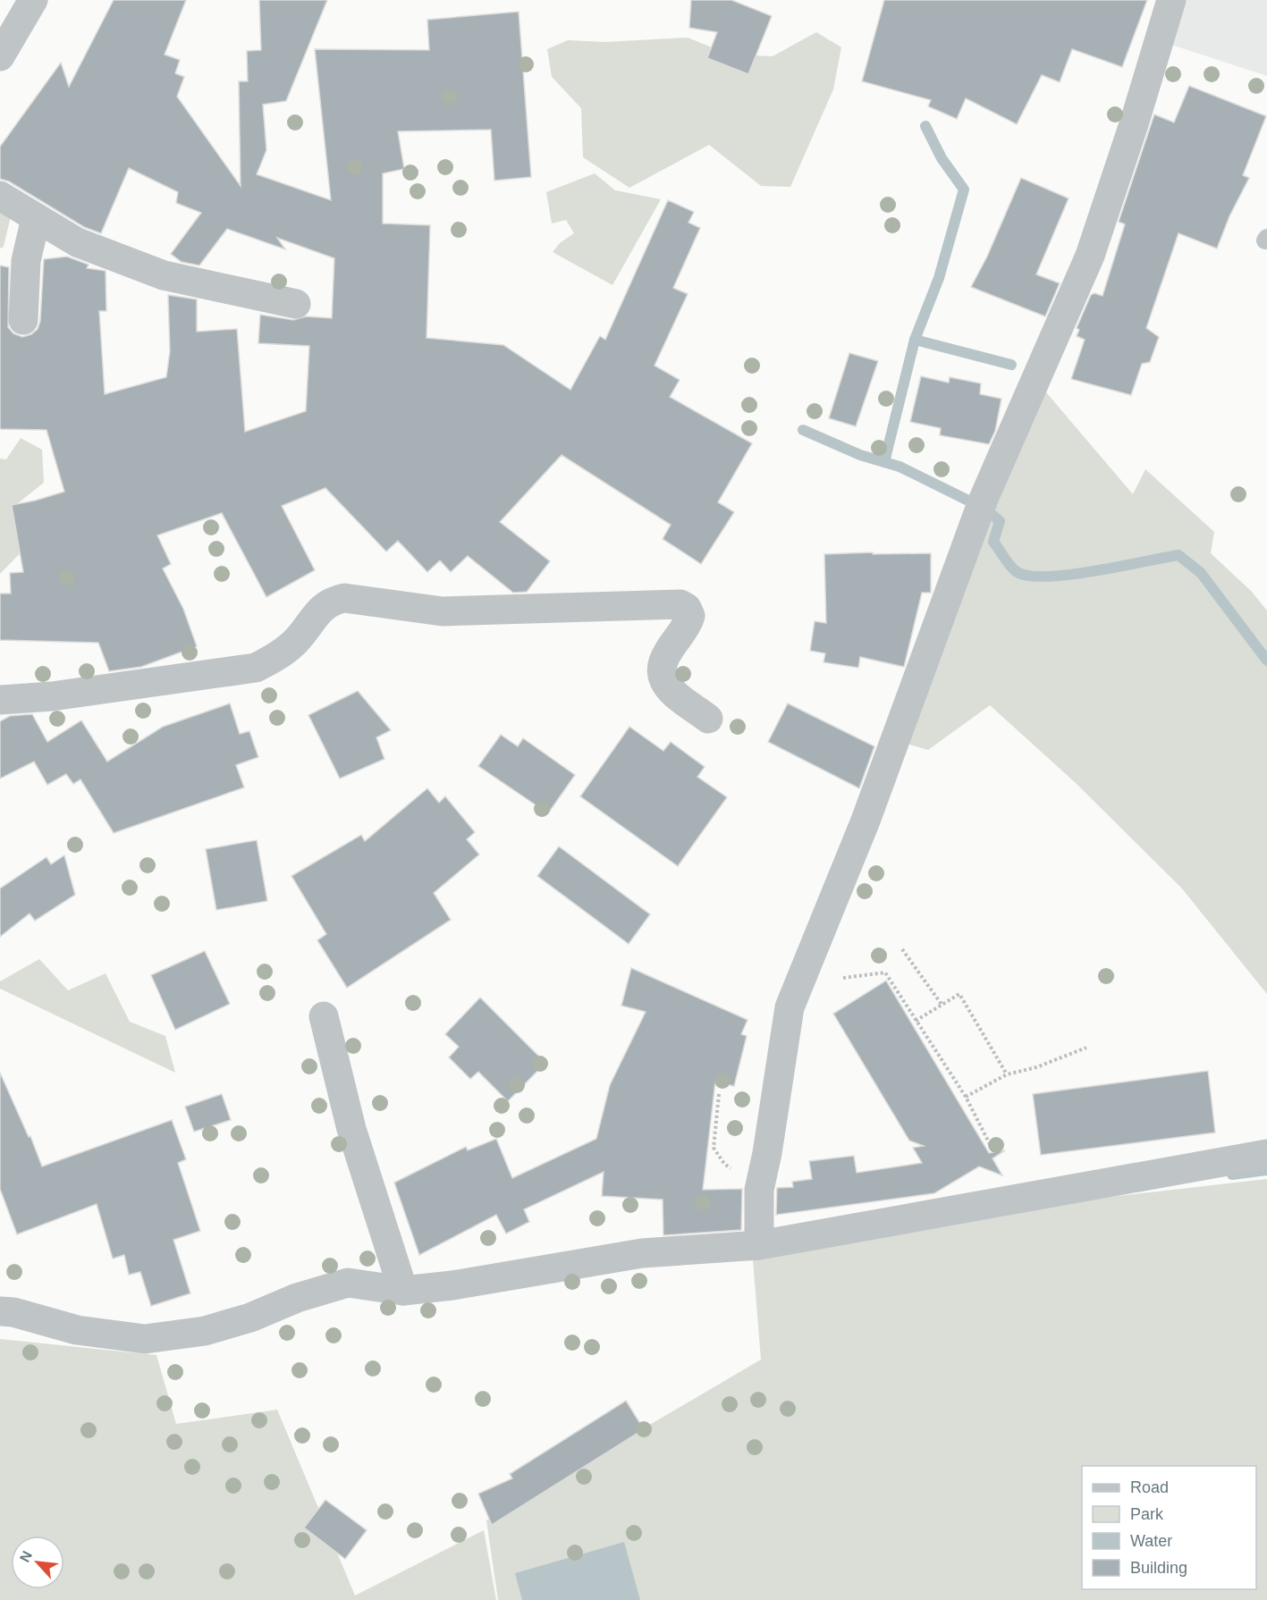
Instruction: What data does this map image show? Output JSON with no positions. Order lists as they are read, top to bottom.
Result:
{
  "legend": [
    "Road",
    "Park",
    "Water",
    "Building"
  ],
  "north": "top left"
}
